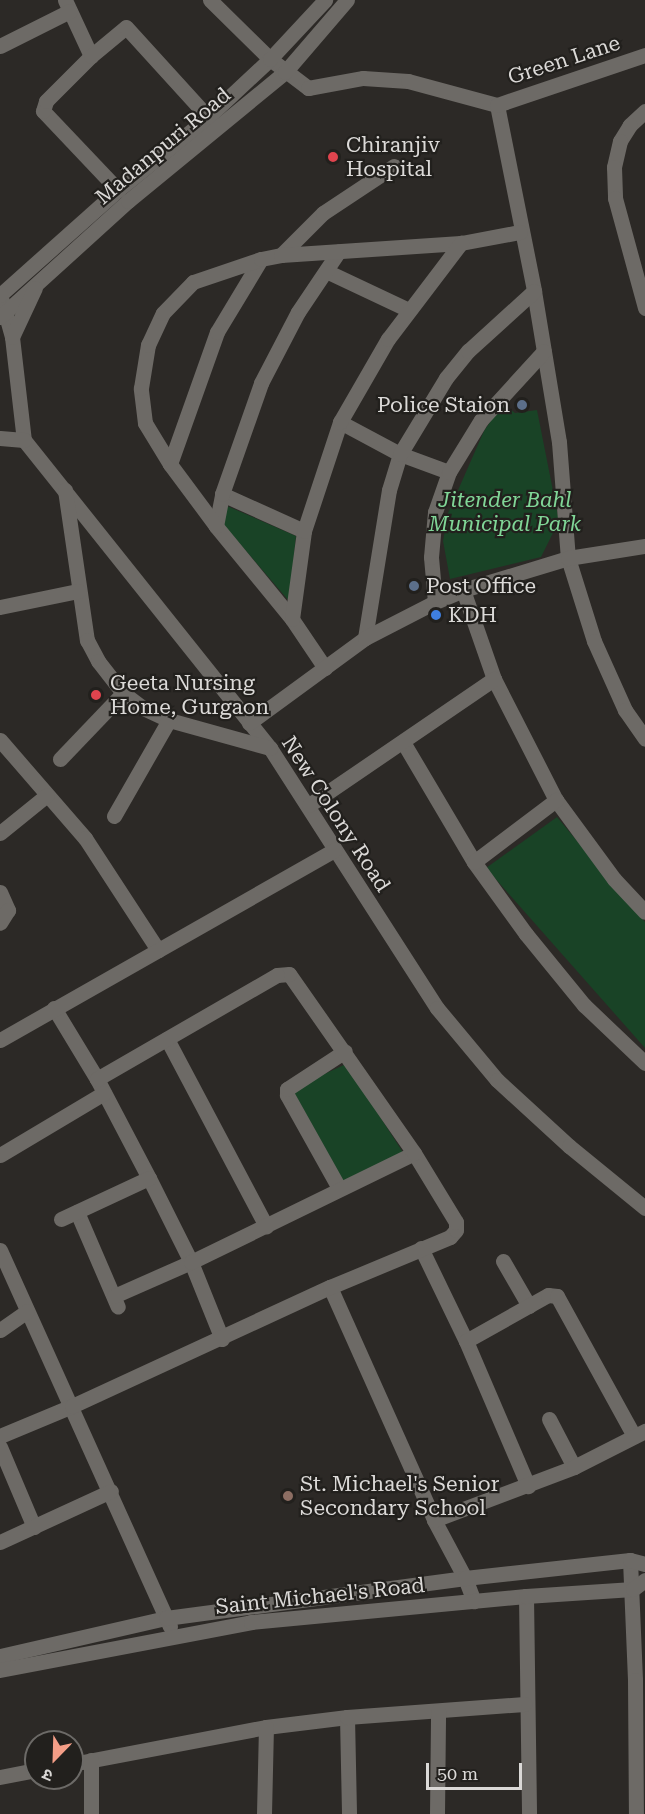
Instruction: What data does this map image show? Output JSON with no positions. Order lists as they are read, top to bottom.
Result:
{
  "streets": {
    "street": [
      "Green Lane",
      "Madanpuri Road",
      "New Colony Road",
      "Saint Michael's Road"
    ]
  },
  "parks": ["Jitender Bahl Municipal Park"],
  "places": [
    "Chiranjiv Hospital",
    "Police Staion",
    "Post Office",
    "KDH",
    "Geeta Nursing Home, Gurgaon",
    "St. Michael's Senior Secondary School"
  ],
  "scale_bar": "50 m",
  "north": "bottom left"
}
